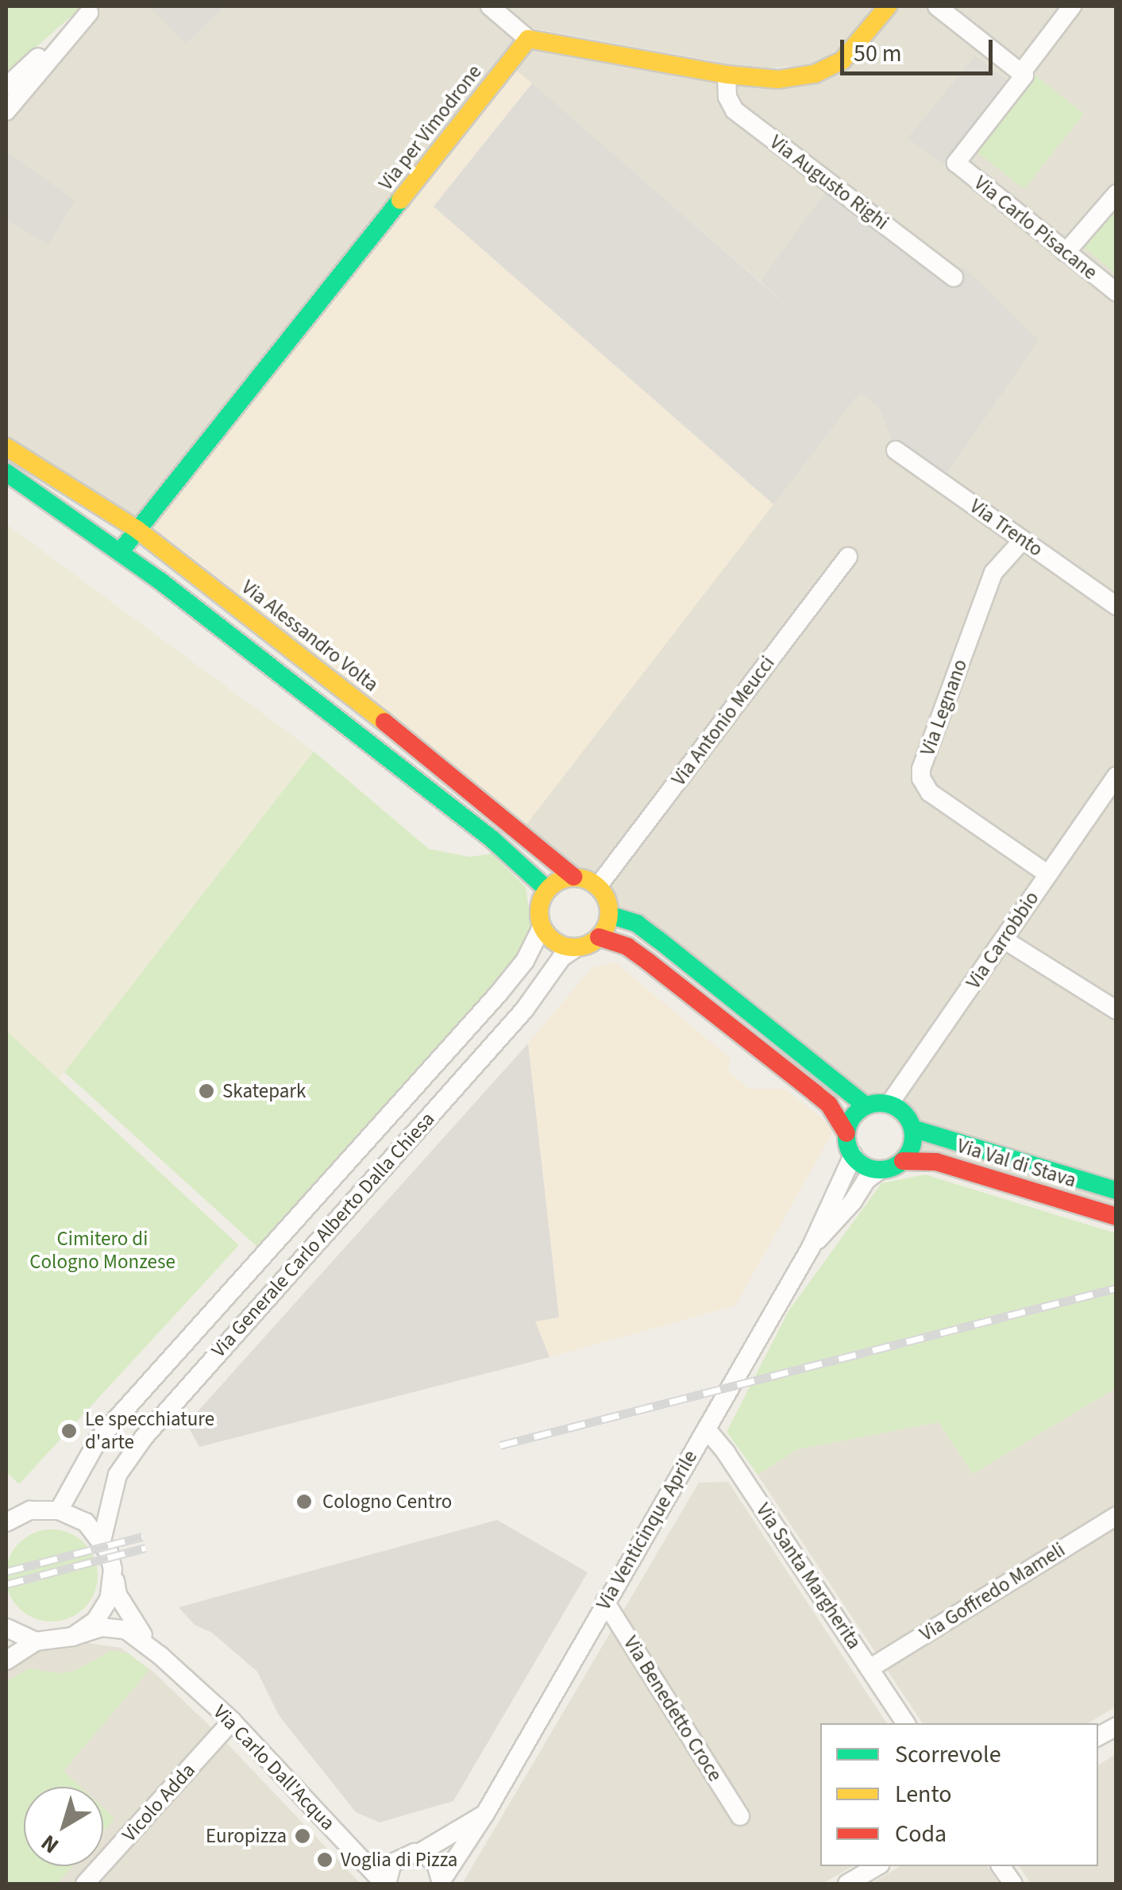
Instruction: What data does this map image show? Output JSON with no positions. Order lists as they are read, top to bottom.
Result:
{
  "streets": {
    "street": [
      "Via per Vimodrone",
      "Via Augusto Righi",
      "Via Carlo Pisacane",
      "Via Trento",
      "Via Alessandro Volta",
      "Via Legnano",
      "Via Antonio Meucci",
      "Via Carrobbio",
      "Via Val di Stava",
      "Via Generale Carlo Alberto Dalla Chiesa",
      "Via Venticinque Aprile",
      "Via Santa Margherita",
      "Via Goffredo Mameli",
      "Via Benedetto Croce",
      "Via Carlo Dall'Acqua",
      "Vicolo Adda"
    ]
  },
  "crossings": [
    ["Via per Vimodrone", "Via Alessandro Volta"],
    ["Via Trento", "Via Legnano"],
    ["Via Alessandro Volta", "Via Antonio Meucci"],
    ["Via Alessandro Volta", "Via Generale Carlo Alberto Dalla Chiesa"],
    ["Via Legnano", "Via Carrobbio"],
    ["Via Antonio Meucci", "Via Generale Carlo Alberto Dalla Chiesa"],
    ["Via Carrobbio", "Via Val di Stava"],
    ["Via Carrobbio", "Via Venticinque Aprile"],
    ["Via Val di Stava", "Via Venticinque Aprile"],
    ["Via Generale Carlo Alberto Dalla Chiesa", "Via Carlo Dall'Acqua"],
    ["Via Venticinque Aprile", "Via Santa Margherita"],
    ["Via Venticinque Aprile", "Via Benedetto Croce"],
    ["Via Santa Margherita", "Via Goffredo Mameli"],
    ["Via Carlo Dall'Acqua", "Vicolo Adda"]
  ],
  "parks": ["Cimitero di Cologno Monzese"],
  "places": [
    "Skatepark",
    "Le specchiature d'arte",
    "Cologno Centro",
    "Europizza",
    "Voglia di Pizza"
  ],
  "legend": ["Scorrevole", "Lento", "Coda"],
  "scale_bar": "50 m",
  "north": "bottom left"
}
